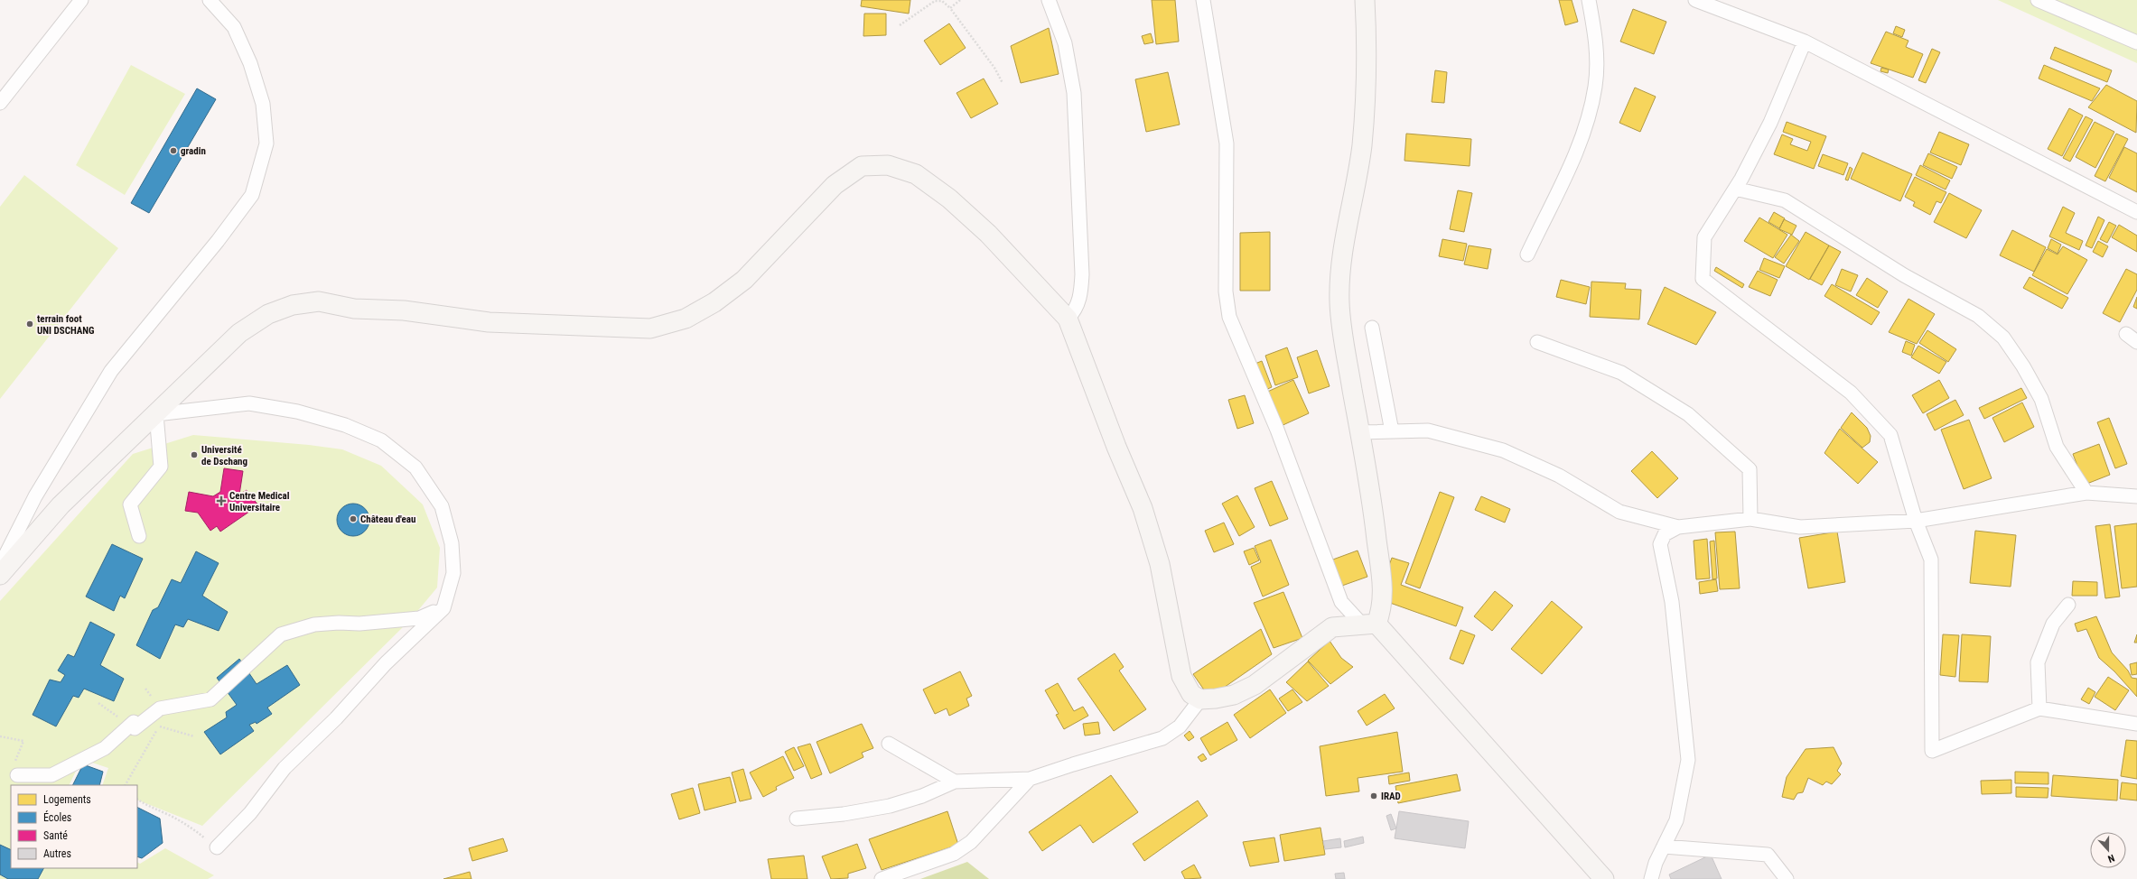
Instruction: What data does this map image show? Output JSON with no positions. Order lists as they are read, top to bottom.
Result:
{
  "places": {
    "other": [
      "gradin",
      "terrain foot UNI DSCHANG",
      "Université de Dschang",
      "Château d'eau",
      "IRAD"
    ],
    "health": ["Centre Medical Universitaire"]
  },
  "legend": [
    "Logements",
    "Écoles",
    "Santé",
    "Autres"
  ],
  "north": "bottom"
}
